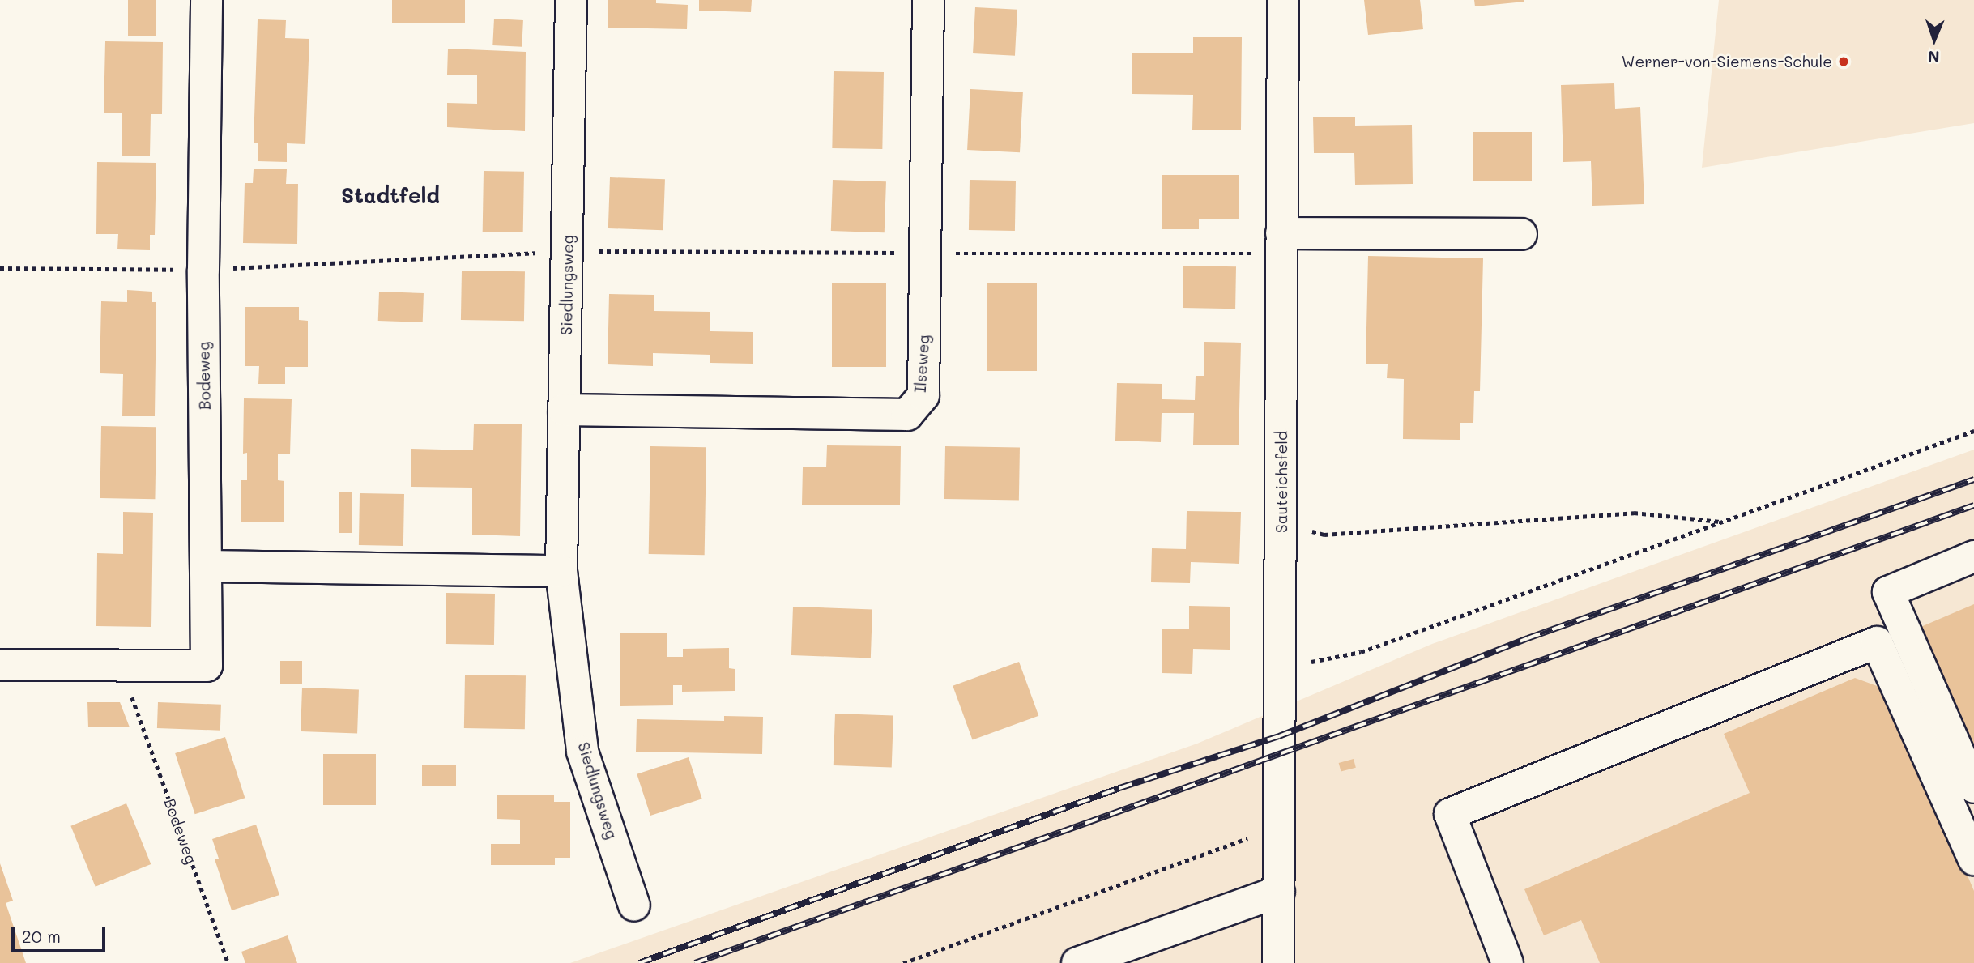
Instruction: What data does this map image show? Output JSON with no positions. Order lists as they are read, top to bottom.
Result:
{
  "streets": {
    "street": [
      "Siedlungsweg",
      "Ilseweg",
      "Bodeweg",
      "Sauteichsfeld"
    ]
  },
  "crossings": [
    ["Siedlungsweg", "Ilseweg"]
  ],
  "districts": ["Stadtfeld"],
  "places": ["Werner-von-Siemens-Schule"],
  "scale_bar": "20 m",
  "north": "bottom"
}
